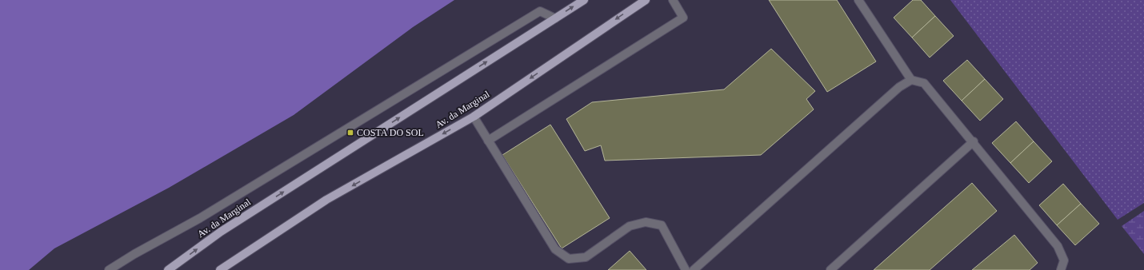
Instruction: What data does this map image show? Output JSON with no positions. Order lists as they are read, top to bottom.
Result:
{
  "streets": {
    "main road": ["Av. da Marginal"]
  },
  "places": {
    "transit": ["COSTA DO SOL"]
  }
}
